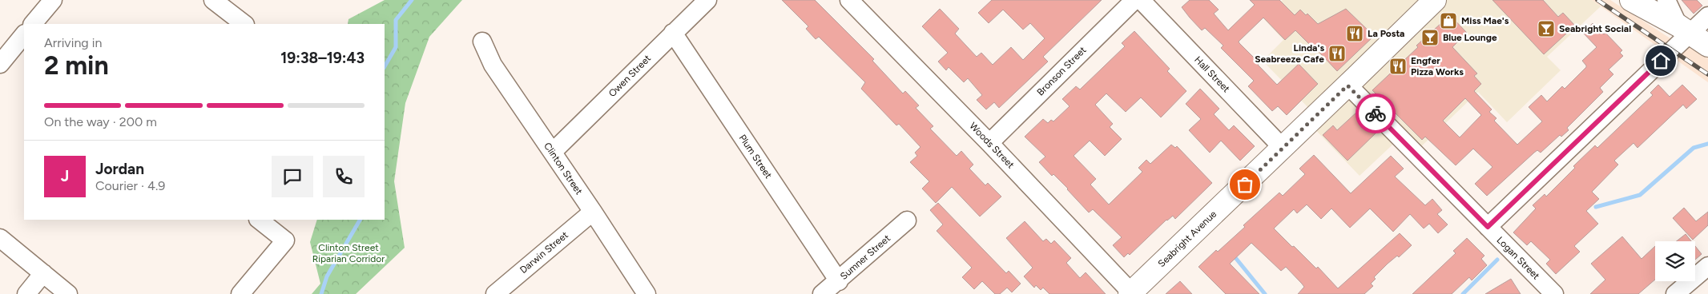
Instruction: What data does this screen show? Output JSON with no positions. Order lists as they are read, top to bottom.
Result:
{
  "streets": {
    "main road": ["Seabright Avenue"],
    "street": [
      "Bronson Street",
      "Hall Street",
      "Owen Street",
      "Woods Street",
      "Plum Street",
      "Clinton Street",
      "Darwin Street",
      "Sumner Street",
      "Logan Street"
    ]
  },
  "crossings": [
    ["Bronson Street", "Woods Street"],
    ["Hall Street", "Seabright Avenue"],
    ["Owen Street", "Plum Street"],
    ["Owen Street", "Clinton Street"],
    ["Woods Street", "Seabright Avenue"],
    ["Plum Street", "Sumner Street"],
    ["Clinton Street", "Darwin Street"],
    ["Seabright Avenue", "Logan Street"]
  ],
  "parks": ["Clinton Street Riparian Corridor"],
  "places": {
    "shop": ["Miss Mae's"],
    "bar": ["Seabright Social", "Blue Lounge"],
    "restaurant": ["La Posta", "Linda's Seabreeze Cafe", "Engfer Pizza Works"]
  },
  "page": {
    "heading": ["2 min", "Arriving in", "19:38–19:43"],
    "panel": ["Jordan", "Courier · 4.9"],
    "bar": "On the way · 200 m",
    "round": "J"
  }
}
